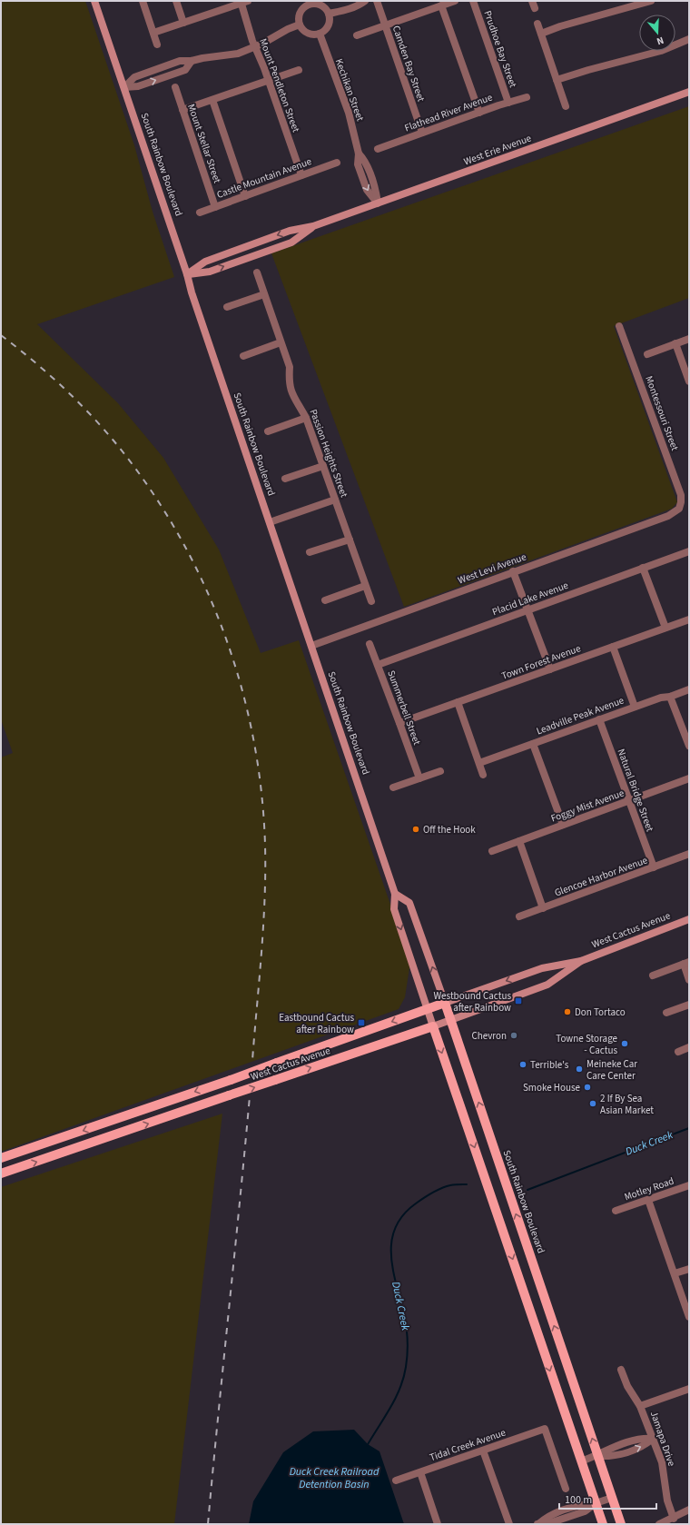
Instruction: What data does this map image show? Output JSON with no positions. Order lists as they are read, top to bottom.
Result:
{
  "streets": {
    "main road": ["South Rainbow Boulevard", "West Cactus Avenue"],
    "street": [
      "Prudhoe Bay Street",
      "Camden Bay Street",
      "Mount Pendleton Street",
      "Kechikan Street",
      "Flathead River Avenue",
      "Mount Stellar Street",
      "West Erie Avenue",
      "Castle Mountain Avenue",
      "Montessouri Street",
      "Passion Heights Street",
      "West Levi Avenue",
      "Placid Lake Avenue",
      "Town Forest Avenue",
      "Summerbell Street",
      "Leadville Peak Avenue",
      "Natural Bridge Street",
      "Foggy Mist Avenue",
      "Glencoe Harbor Avenue",
      "Motley Road",
      "Jamapa Drive",
      "Tidal Creek Avenue"
    ]
  },
  "crossings": [
    ["Prudhoe Bay Street", "Flathead River Avenue"],
    ["Camden Bay Street", "Flathead River Avenue"],
    ["Mount Pendleton Street", "Castle Mountain Avenue"],
    ["Kechikan Street", "West Erie Avenue"],
    ["Mount Stellar Street", "Castle Mountain Avenue"],
    ["West Erie Avenue", "South Rainbow Boulevard"],
    ["South Rainbow Boulevard", "West Levi Avenue"],
    ["South Rainbow Boulevard", "West Cactus Avenue"],
    ["Montessouri Street", "West Levi Avenue"],
    ["Placid Lake Avenue", "Summerbell Street"],
    ["Town Forest Avenue", "Summerbell Street"],
    ["Leadville Peak Avenue", "Natural Bridge Street"],
    ["Natural Bridge Street", "Foggy Mist Avenue"],
    ["Natural Bridge Street", "Glencoe Harbor Avenue"]
  ],
  "water": ["Duck Creek", "Duck Creek Railroad Detention Basin"],
  "places": {
    "other": [
      "Off the Hook",
      "Don Tortaco",
      "Chevron",
      "Towne Storage - Cactus",
      "Terrible's",
      "Meineke Car Care Center",
      "Smoke House",
      "2 If By Sea Asian Market"
    ],
    "transit": ["Westbound Cactus after Rainbow", "Eastbound Cactus after Rainbow"]
  },
  "scale_bar": "100 m",
  "north": "bottom"
}
